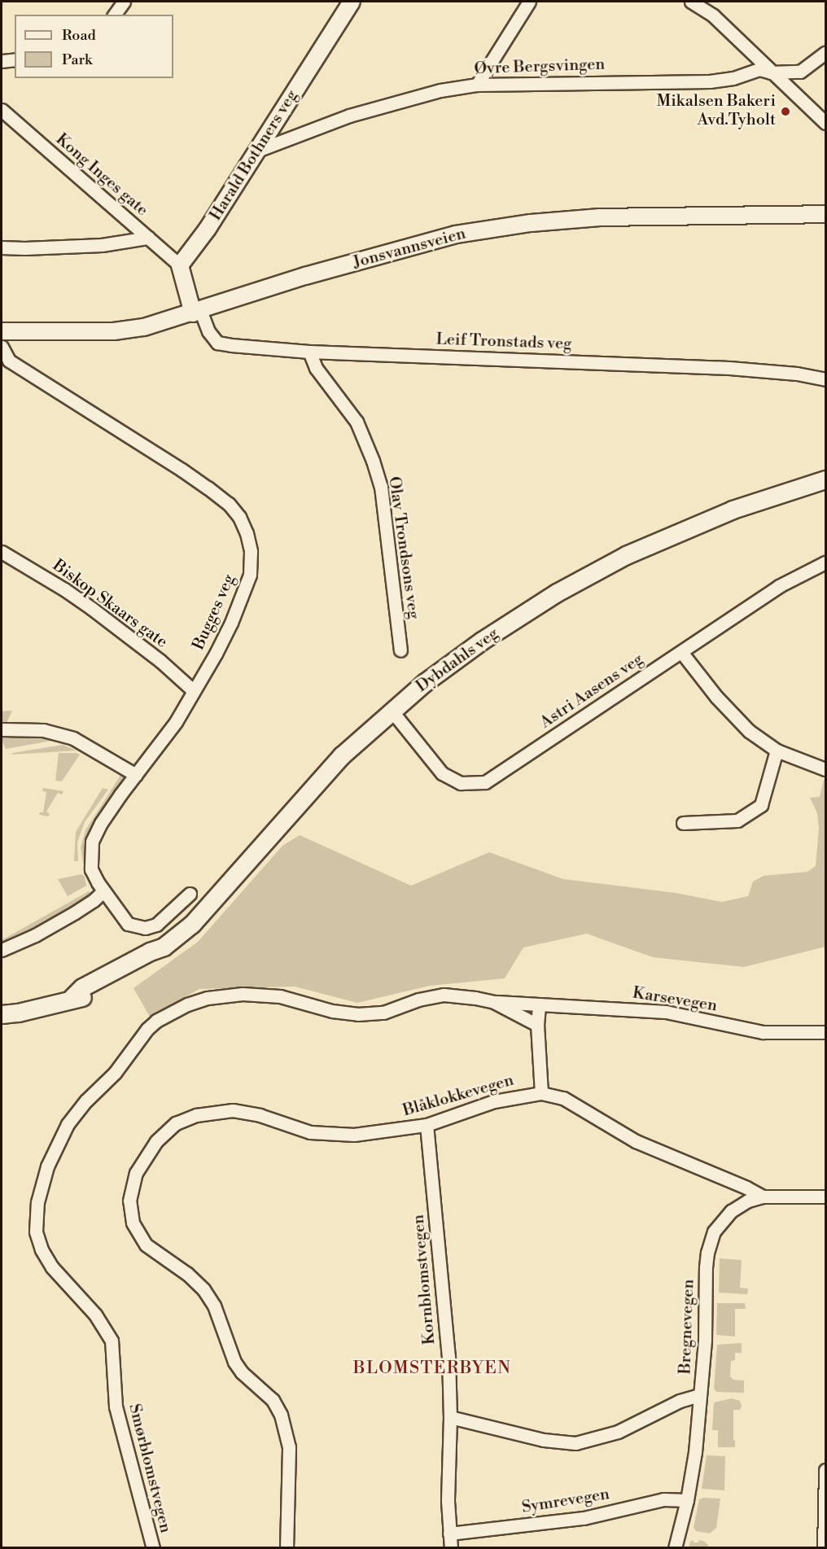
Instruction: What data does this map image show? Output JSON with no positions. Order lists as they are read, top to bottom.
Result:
{
  "streets": {
    "main road": ["Dybdahls veg"],
    "street": [
      "Øvre Bergsvingen",
      "Harald Bothners veg",
      "Kong Inges gate",
      "Jonsvannsveien",
      "Leif Tronstads veg",
      "Olav Trondsons veg",
      "Biskop Skaars gate",
      "Bugges veg",
      "Astri Aasens veg",
      "Karsevegen",
      "Blåklokkevegen",
      "Kornblomstvegen",
      "Bregnevegen",
      "Smørblomstvegen",
      "Symrevegen"
    ]
  },
  "crossings": [
    ["Øvre Bergsvingen", "Harald Bothners veg"],
    ["Harald Bothners veg", "Kong Inges gate"],
    ["Jonsvannsveien", "Leif Tronstads veg"],
    ["Leif Tronstads veg", "Olav Trondsons veg"],
    ["Biskop Skaars gate", "Bugges veg"],
    ["Dybdahls veg", "Astri Aasens veg"],
    ["Karsevegen", "Smørblomstvegen"],
    ["Blåklokkevegen", "Kornblomstvegen"],
    ["Blåklokkevegen", "Bregnevegen"],
    ["Kornblomstvegen", "Symrevegen"],
    ["Bregnevegen", "Symrevegen"]
  ],
  "districts": ["BLOMSTERBYEN"],
  "places": ["Mikalsen Bakeri Avd.Tyholt"],
  "legend": ["Road", "Park"]
}
